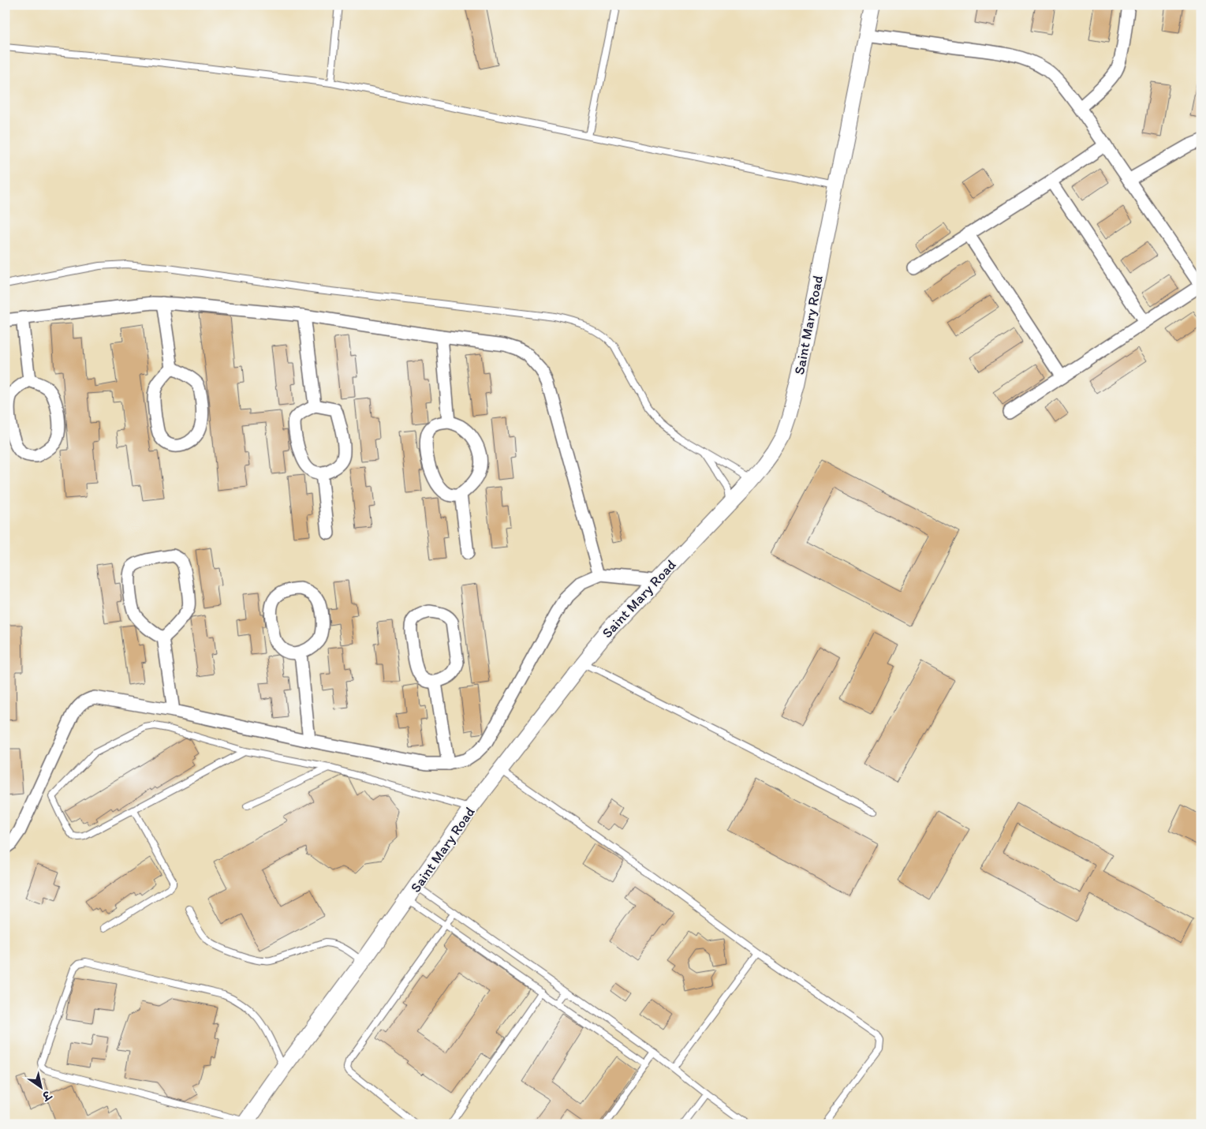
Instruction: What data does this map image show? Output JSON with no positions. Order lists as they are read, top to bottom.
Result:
{
  "streets": {
    "street": ["Saint Mary Road"]
  },
  "north": "bottom right"
}
